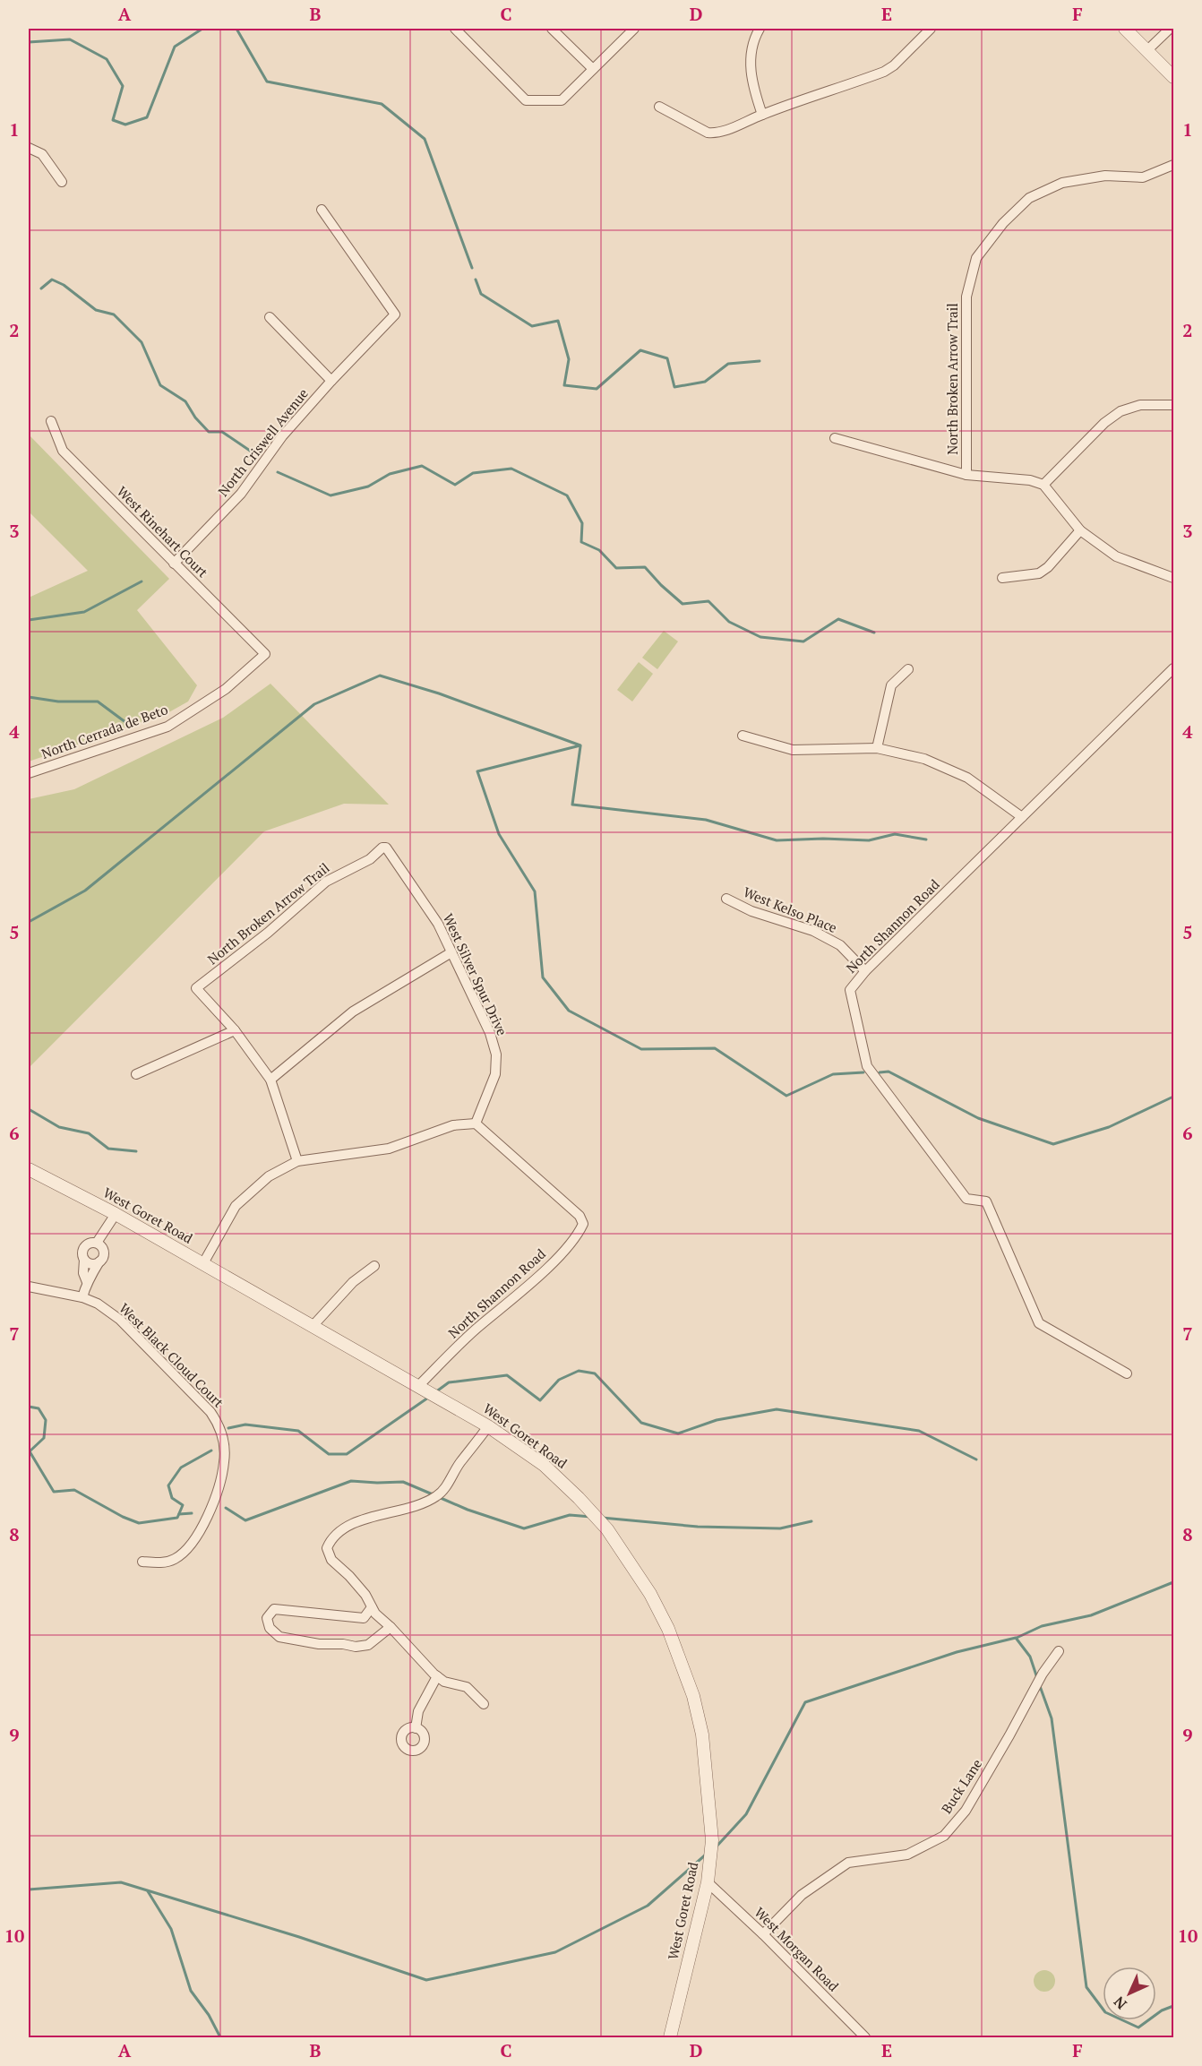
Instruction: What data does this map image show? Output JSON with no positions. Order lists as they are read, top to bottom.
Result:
{
  "streets": {
    "street": [
      "North Broken Arrow Trail",
      "North Criswell Avenue",
      "West Rinehart Court",
      "North Cerrada de Beto",
      "West Kelso Place",
      "North Shannon Road",
      "West Silver Spur Drive",
      "West Goret Road",
      "West Black Cloud Court",
      "Buck Lane",
      "West Morgan Road"
    ]
  },
  "crossings": [
    ["North Broken Arrow Trail", "West Silver Spur Drive"],
    ["North Criswell Avenue", "West Rinehart Court"],
    ["West Rinehart Court", "North Cerrada de Beto"],
    ["West Kelso Place", "North Shannon Road"],
    ["North Shannon Road", "West Silver Spur Drive"],
    ["North Shannon Road", "West Goret Road"],
    ["West Goret Road", "West Morgan Road"],
    ["Buck Lane", "West Morgan Road"]
  ],
  "north": "bottom left",
  "grid": {
    "columns": [
      "A",
      "B",
      "C",
      "D",
      "E",
      "F"
    ],
    "rows": [
      "1",
      "2",
      "3",
      "4",
      "5",
      "6",
      "7",
      "8",
      "9",
      "10"
    ]
  }
}
